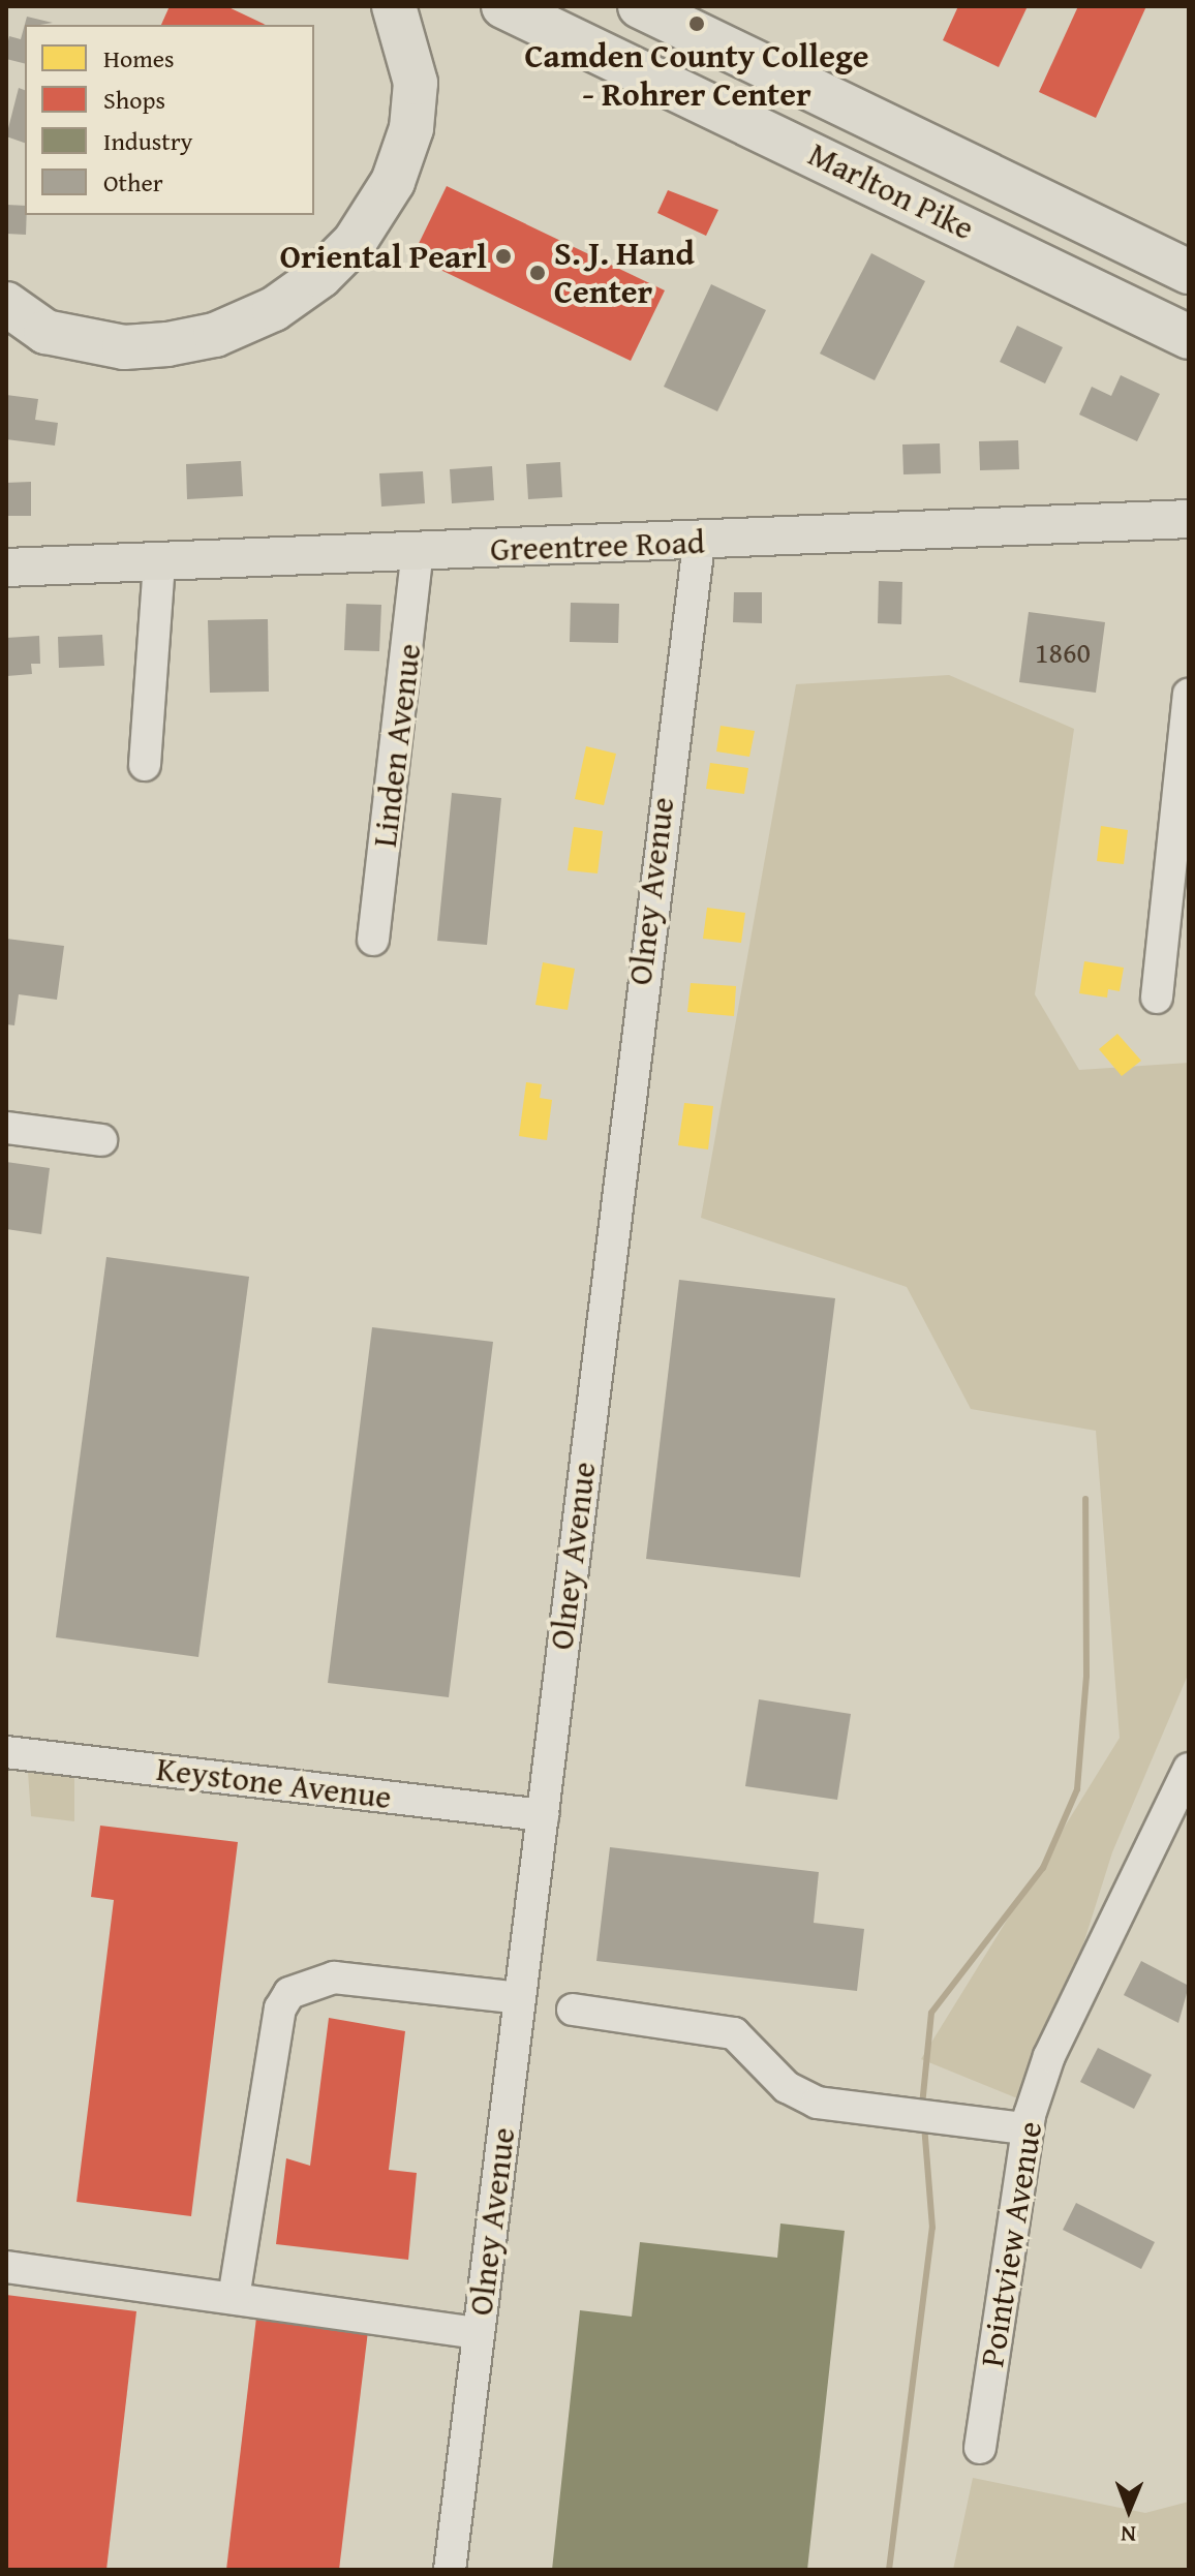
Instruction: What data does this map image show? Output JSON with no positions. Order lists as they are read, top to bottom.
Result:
{
  "streets": {
    "highway": ["Marlton Pike"],
    "main road": ["Greentree Road"],
    "street": [
      "Linden Avenue",
      "Olney Avenue",
      "Keystone Avenue",
      "Pointview Avenue"
    ]
  },
  "crossings": [
    ["Greentree Road", "Linden Avenue"],
    ["Greentree Road", "Olney Avenue"],
    ["Olney Avenue", "Keystone Avenue"]
  ],
  "places": ["Camden County College - Rohrer Center", "Oriental Pearl", "S. J. Hand Center"],
  "house_numbers": ["1860"],
  "legend": [
    "Homes",
    "Shops",
    "Industry",
    "Other"
  ],
  "north": "bottom"
}
